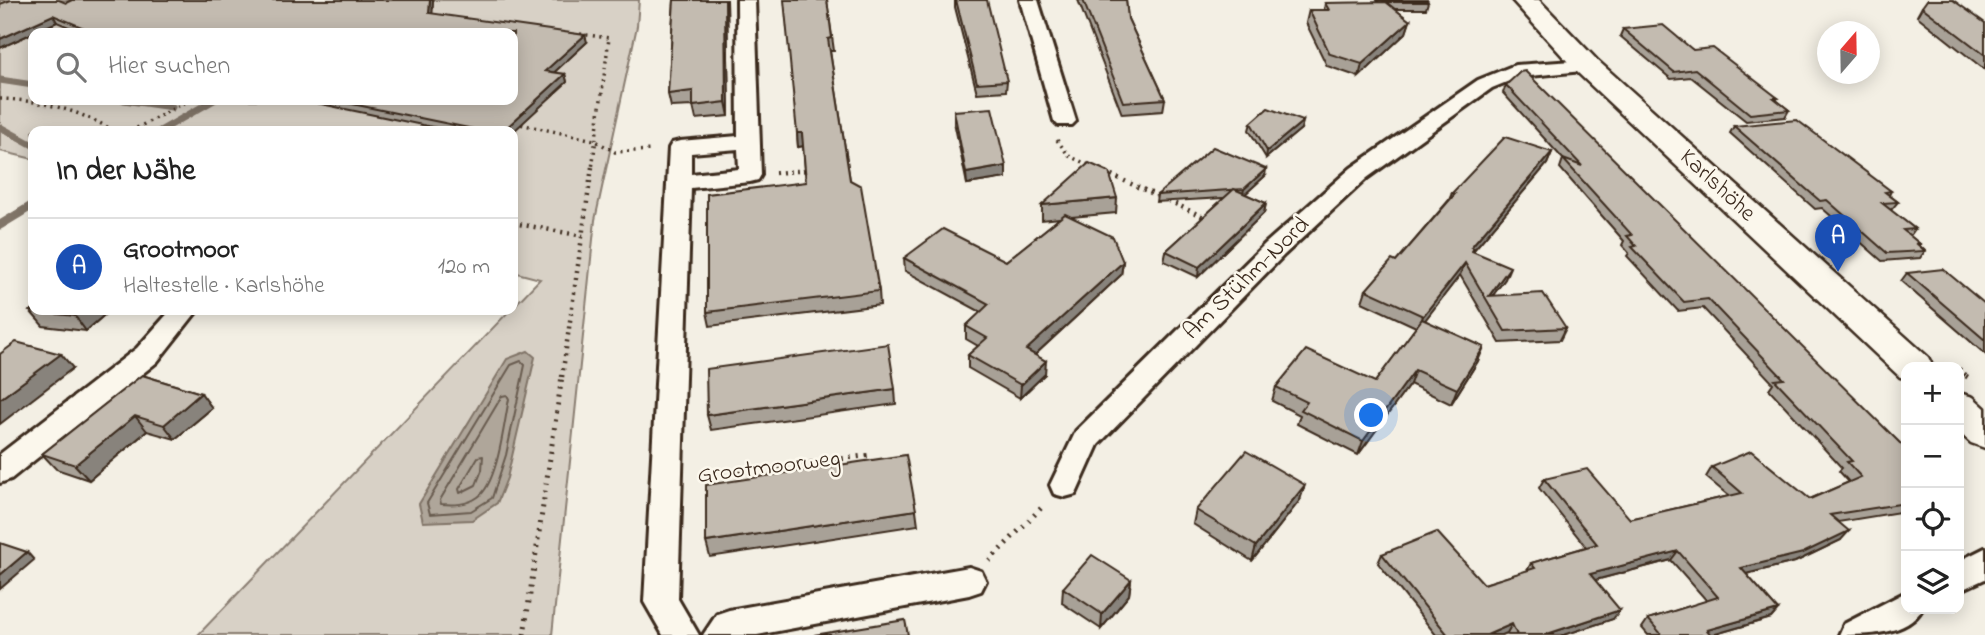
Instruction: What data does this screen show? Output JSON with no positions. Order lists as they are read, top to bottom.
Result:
{
  "streets": {
    "main road": ["Karlshöhe"],
    "street": ["Am Stühm-Nord", "Grootmoorweg"]
  },
  "crossings": [
    ["Karlshöhe", "Am Stühm-Nord"]
  ],
  "north": "top",
  "page": {
    "search": "Hier suchen",
    "heading": "In der Nähe",
    "pins": "A",
    "list": [
      {
        "mark": "A",
        "name": "Grootmoor",
        "note": "Haltestelle · Karlshöhe",
        "value": "120 m"
      }
    ],
    "map_buttons": ["+", "−"]
  }
}
